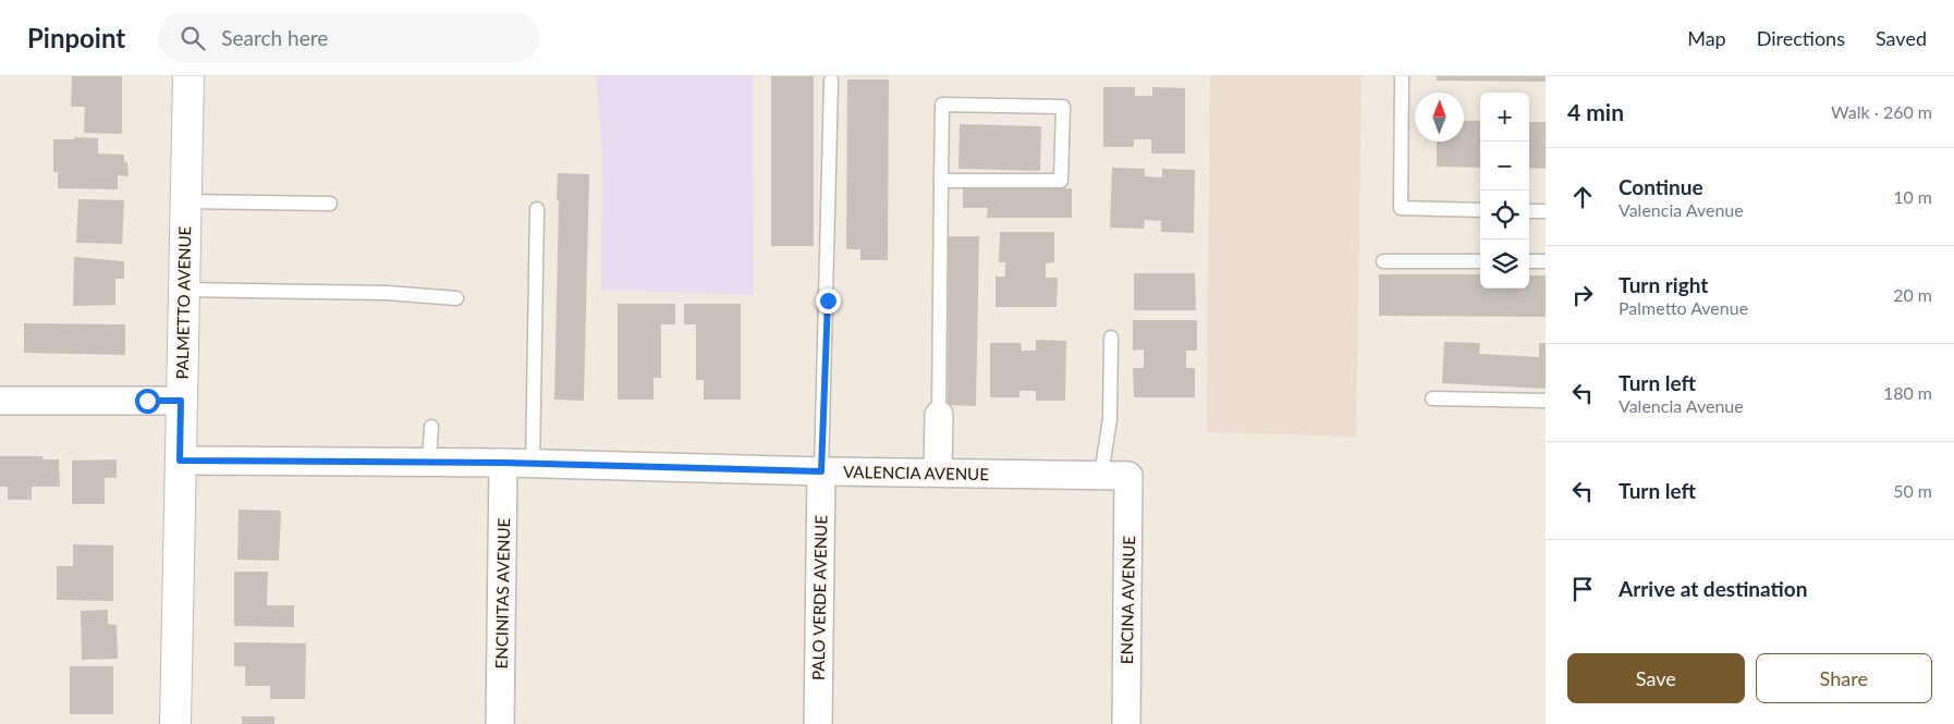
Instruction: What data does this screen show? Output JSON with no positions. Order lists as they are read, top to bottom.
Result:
{
  "streets": {
    "street": [
      "PALMETTO AVENUE",
      "VALENCIA AVENUE",
      "ENCINITAS AVENUE",
      "PALO VERDE AVENUE",
      "ENCINA AVENUE"
    ]
  },
  "crossings": [
    ["PALMETTO AVENUE", "VALENCIA AVENUE"],
    ["VALENCIA AVENUE", "ENCINITAS AVENUE"],
    ["VALENCIA AVENUE", "PALO VERDE AVENUE"],
    ["VALENCIA AVENUE", "ENCINA AVENUE"]
  ],
  "north": "top",
  "page": {
    "header": "Pinpoint",
    "search": "Search here",
    "nav": ["Map", "Directions", "Saved"],
    "heading": ["4 min", "Walk · 260 m"],
    "map_buttons": ["+", "−"],
    "list": [
      ["Continue", "Valencia Avenue", "10 m"],
      ["Turn right", "Palmetto Avenue", "20 m"],
      ["Turn left", "Valencia Avenue", "180 m"],
      ["Turn left", "50 m"],
      "Arrive at destination"
    ],
    "buttons": ["Save", "Share"]
  }
}
